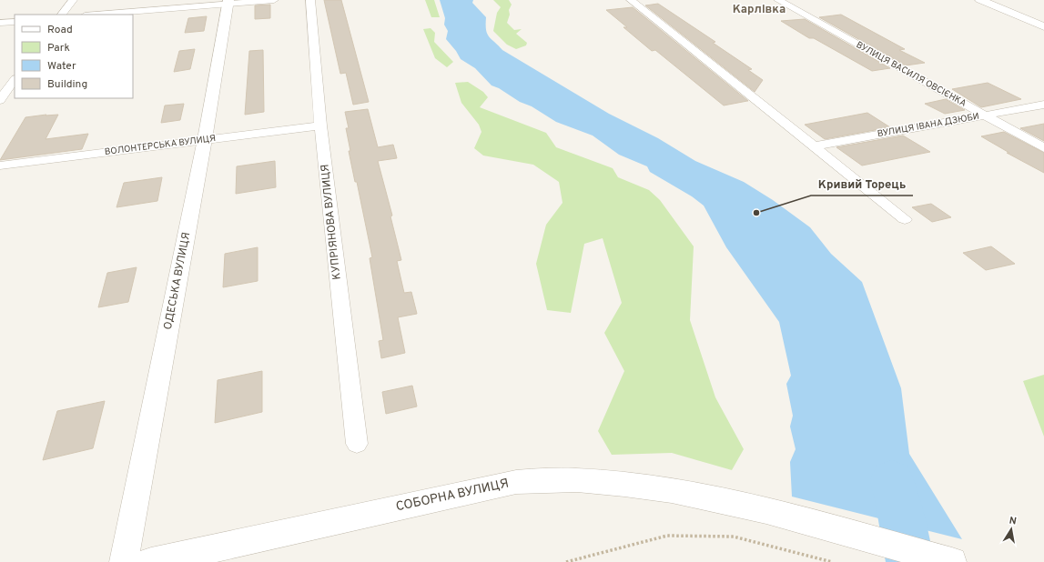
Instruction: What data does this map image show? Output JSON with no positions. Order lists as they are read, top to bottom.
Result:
{
  "streets": {
    "street": [
      "ВУЛИЦЯ ВАСИЛЯ ОВСІЄНКА",
      "ВУЛИЦЯ ІВАНА ДЗЮБИ",
      "ВОЛОНТЕРСЬКА ВУЛИЦЯ",
      "КУПРІЯНОВА ВУЛИЦЯ",
      "ОДЕСЬКА ВУЛИЦЯ",
      "СОБОРНА ВУЛИЦЯ"
    ]
  },
  "crossings": [
    ["ВУЛИЦЯ ВАСИЛЯ ОВСІЄНКА", "ВУЛИЦЯ ІВАНА ДЗЮБИ"],
    ["ВОЛОНТЕРСЬКА ВУЛИЦЯ", "КУПРІЯНОВА ВУЛИЦЯ"],
    ["ВОЛОНТЕРСЬКА ВУЛИЦЯ", "ОДЕСЬКА ВУЛИЦЯ"]
  ],
  "districts": ["Карлівка"],
  "places": ["Кривий Торець"],
  "legend": [
    "Road",
    "Park",
    "Water",
    "Building"
  ],
  "north": "top"
}
